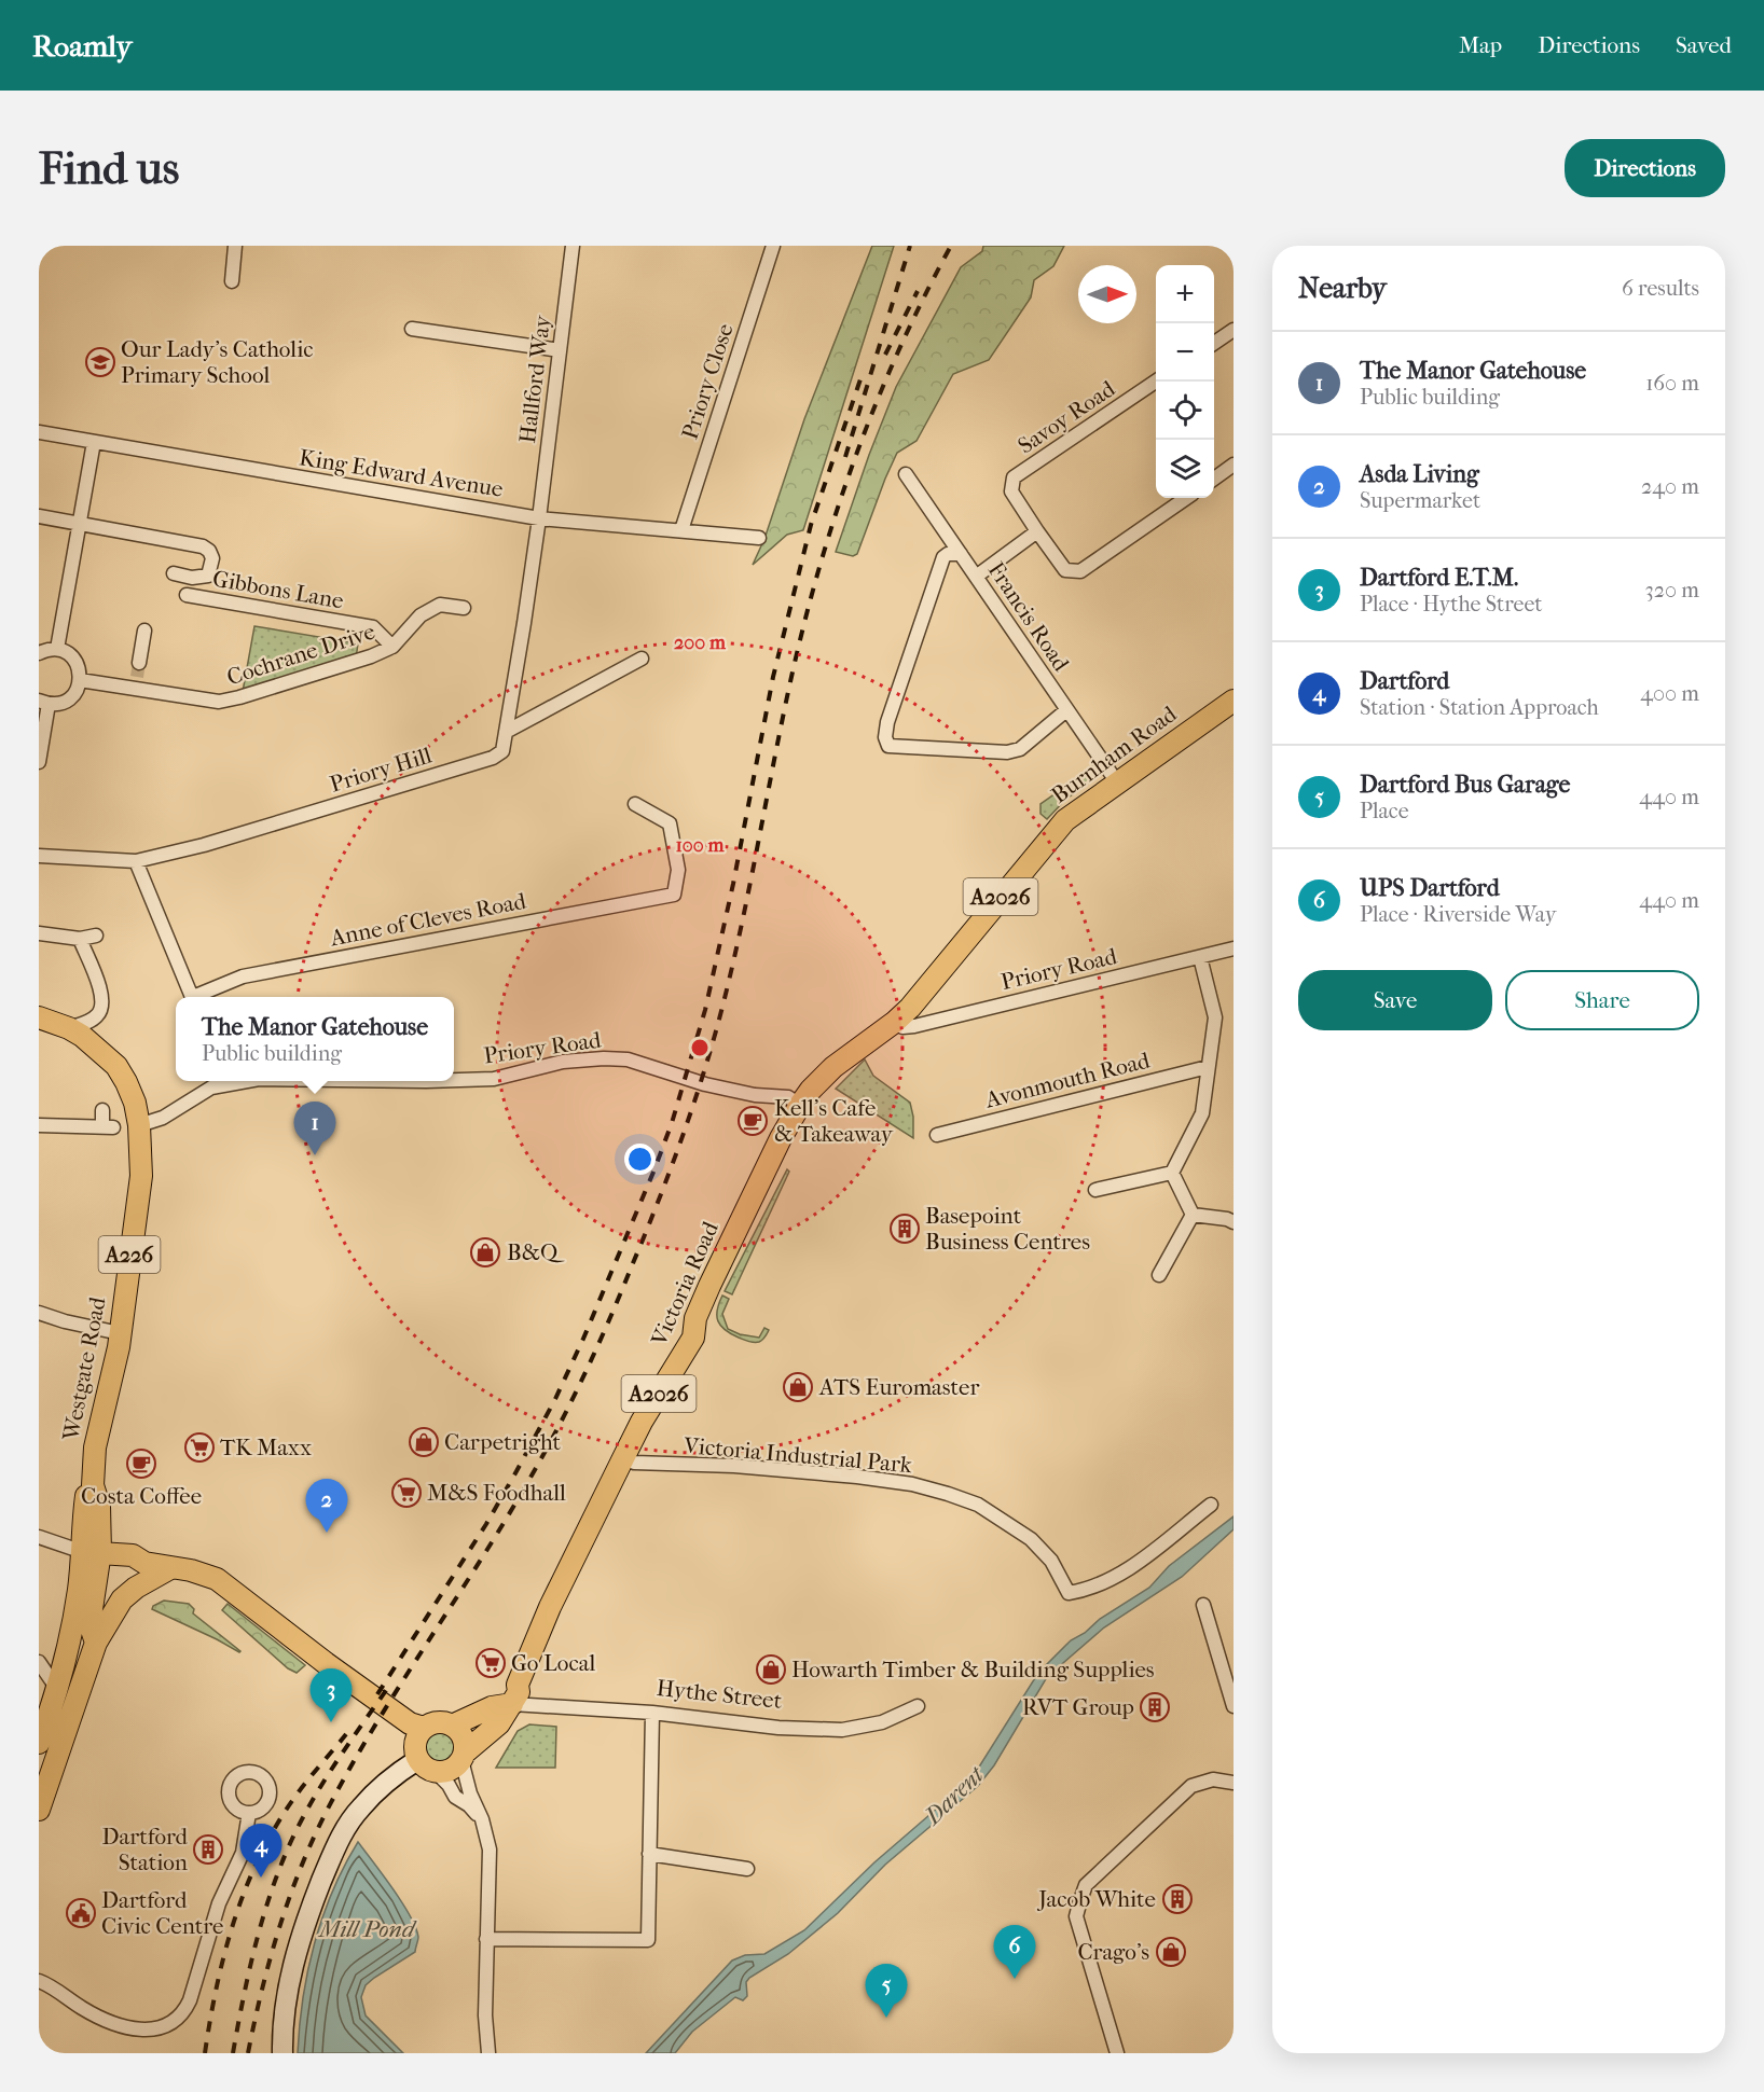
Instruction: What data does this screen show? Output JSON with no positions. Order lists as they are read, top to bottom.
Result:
{
  "streets": {
    "main road": [
      "Burnham Road",
      "A2026",
      "A226",
      "Victoria Road",
      "Westgate Road"
    ],
    "street": [
      "Hallford Way",
      "Priory Close",
      "Savoy Road",
      "King Edward Avenue",
      "Gibbons Lane",
      "Francis Road",
      "Cochrane Drive",
      "Priory Hill",
      "Anne of Cleves Road",
      "Priory Road",
      "Avonmouth Road",
      "Victoria Industrial Park",
      "Hythe Street"
    ]
  },
  "crossings": [
    ["Hallford Way", "King Edward Avenue"],
    ["Hallford Way", "Priory Hill"],
    ["Priory Close", "King Edward Avenue"],
    ["King Edward Avenue", "Priory Hill"],
    ["Gibbons Lane", "Cochrane Drive"],
    ["Francis Road", "Burnham Road"],
    ["Burnham Road", "Priory Road"],
    ["Burnham Road", "Victoria Road"],
    ["Priory Road", "Victoria Road"],
    ["Priory Road", "Westgate Road"],
    ["A226", "Westgate Road"],
    ["Victoria Road", "Victoria Industrial Park"],
    ["Victoria Road", "Hythe Street"]
  ],
  "water": ["Darent", "Mill Pond"],
  "places": {
    "school or university": ["Our Lady's Catholic Primary School"],
    "cafe": ["Kell's Cafe & Takeaway", "Costa Coffee"],
    "building": [
      "Basepoint Business Centres",
      "RVT Group",
      "Dartford Station",
      "Jacob White"
    ],
    "shop": [
      "B&Q",
      "ATS Euromaster",
      "Carpetright",
      "Howarth Timber & Building Supplies",
      "Crago's"
    ],
    "supermarket": ["TK Maxx", "M&S Foodhall", "Go Local"],
    "public building": ["Dartford Civic Centre"]
  },
  "north": "right",
  "page": {
    "header": "Roamly",
    "nav": ["Map", "Directions", "Saved"],
    "buttons": [
      "Directions",
      ["Save", "Share"]
    ],
    "title": "Find us",
    "heading": ["Nearby", "6 results"],
    "map_buttons": ["+", "−"],
    "list": [
      {
        "mark": "1",
        "name": "The Manor Gatehouse",
        "note": "Public building",
        "value": "160 m"
      },
      {
        "mark": "2",
        "name": "Asda Living",
        "note": "Supermarket",
        "value": "240 m"
      },
      {
        "mark": "3",
        "name": "Dartford E.T.M.",
        "note": "Place · Hythe Street",
        "value": "320 m"
      },
      {
        "mark": "4",
        "name": "Dartford",
        "note": "Station · Station Approach",
        "value": "400 m"
      },
      {
        "mark": "5",
        "name": "Dartford Bus Garage",
        "note": "Place",
        "value": "440 m"
      },
      {
        "mark": "6",
        "name": "UPS Dartford",
        "note": "Place · Riverside Way",
        "value": "440 m"
      }
    ],
    "popup": ["The Manor Gatehouse", "Public building"],
    "pins": [
      "1",
      "2",
      "3",
      "4",
      "6",
      "5"
    ]
  },
  "rings": ["200 m", "100 m"]
}
